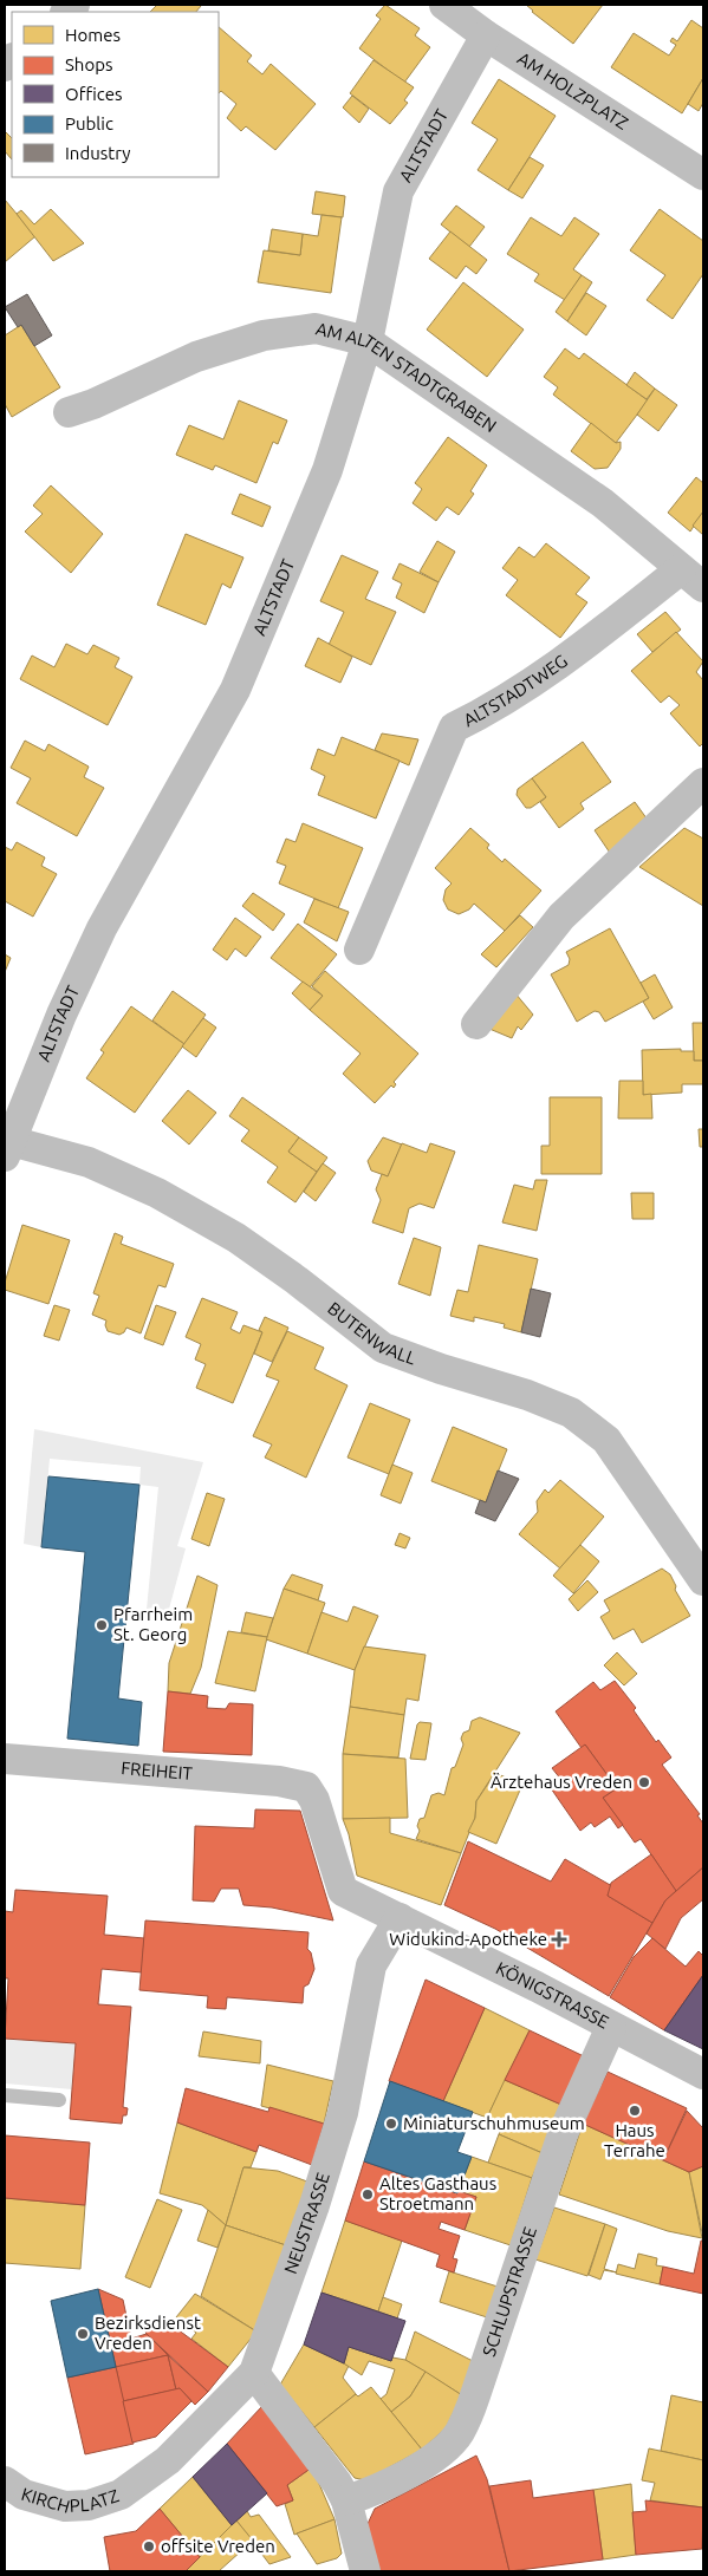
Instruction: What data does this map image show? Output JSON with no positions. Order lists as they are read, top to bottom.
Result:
{
  "streets": {
    "street": [
      "AM HOLZPLATZ",
      "ALTSTADT",
      "AM ALTEN STADTGRABEN",
      "ALTSTADTWEG",
      "BUTENWALL",
      "FREIHEIT",
      "KÖNIGSTRASSE",
      "NEUSTRASSE",
      "SCHLUPSTRASSE",
      "KIRCHPLATZ"
    ]
  },
  "crossings": [
    ["AM HOLZPLATZ", "ALTSTADT"],
    ["ALTSTADT", "AM ALTEN STADTGRABEN"],
    ["ALTSTADT", "BUTENWALL"],
    ["AM ALTEN STADTGRABEN", "ALTSTADTWEG"],
    ["FREIHEIT", "KÖNIGSTRASSE"],
    ["KÖNIGSTRASSE", "NEUSTRASSE"],
    ["KÖNIGSTRASSE", "SCHLUPSTRASSE"],
    ["NEUSTRASSE", "KIRCHPLATZ"]
  ],
  "places": {
    "other": [
      "Pfarrheim St. Georg",
      "Ärztehaus Vreden",
      "Haus Terrahe",
      "Miniaturschuhmuseum",
      "Altes Gasthaus Stroetmann",
      "Bezirksdienst Vreden",
      "offsite Vreden"
    ],
    "health": ["Widukind-Apotheke"]
  },
  "legend": [
    "Homes",
    "Shops",
    "Offices",
    "Public",
    "Industry"
  ]
}
